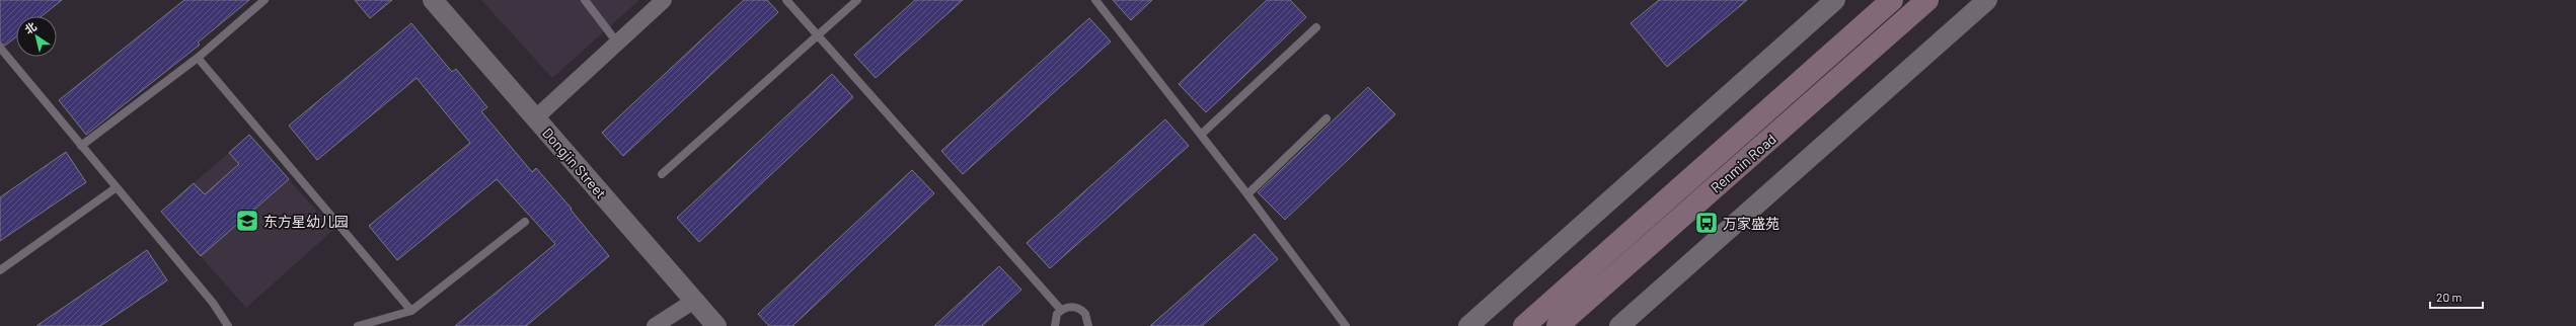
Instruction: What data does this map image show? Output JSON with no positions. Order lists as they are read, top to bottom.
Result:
{
  "streets": {
    "main road": ["Renmin Road"],
    "street": ["Dongjin Street"]
  },
  "places": {
    "school or university": ["东方星幼儿园"],
    "bus stop": ["万家盛苑"]
  },
  "scale_bar": "20 m",
  "north": "top left"
}
